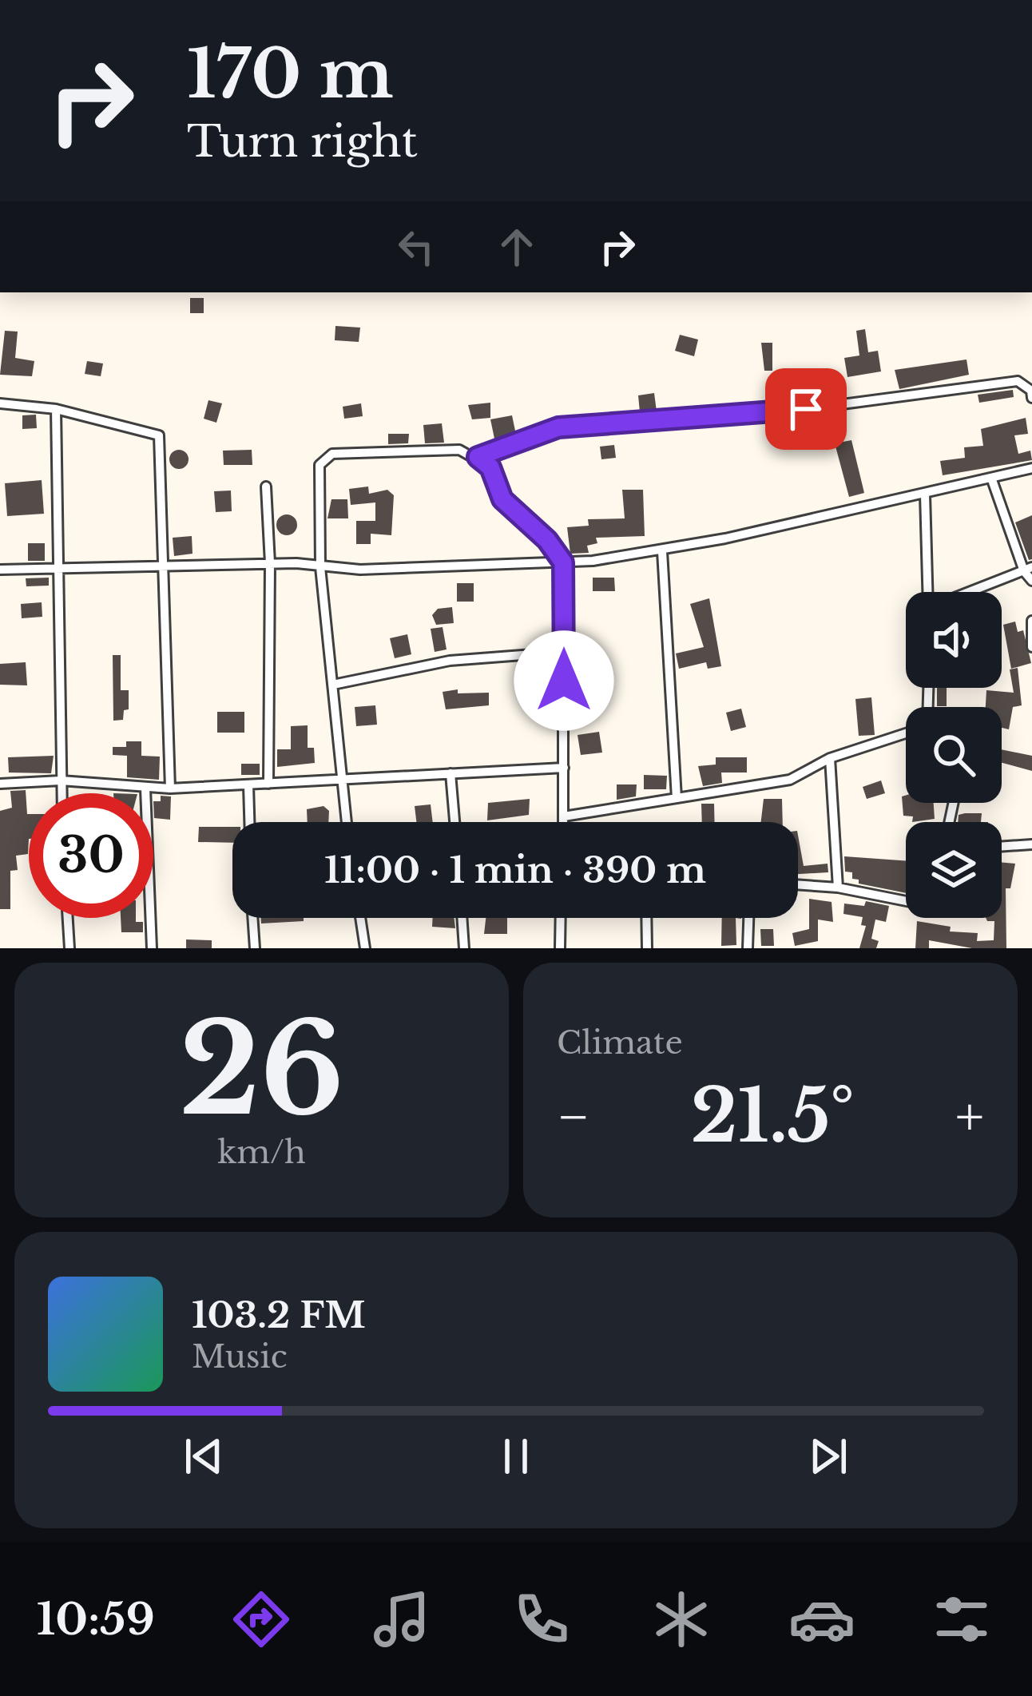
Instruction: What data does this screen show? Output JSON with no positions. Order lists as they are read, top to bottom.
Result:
{
  "page": {
    "turn": ["170 m", "Turn right"],
    "limit": "30",
    "trip": "11:00 · 1 min · 390 m",
    "tile": [
      ["26", "km/h"],
      "Climate"
    ],
    "heat": ["−", "21.5°", "+"],
    "song": ["103.2 FM", "Music"],
    "tabs": "10:59"
  }
}
